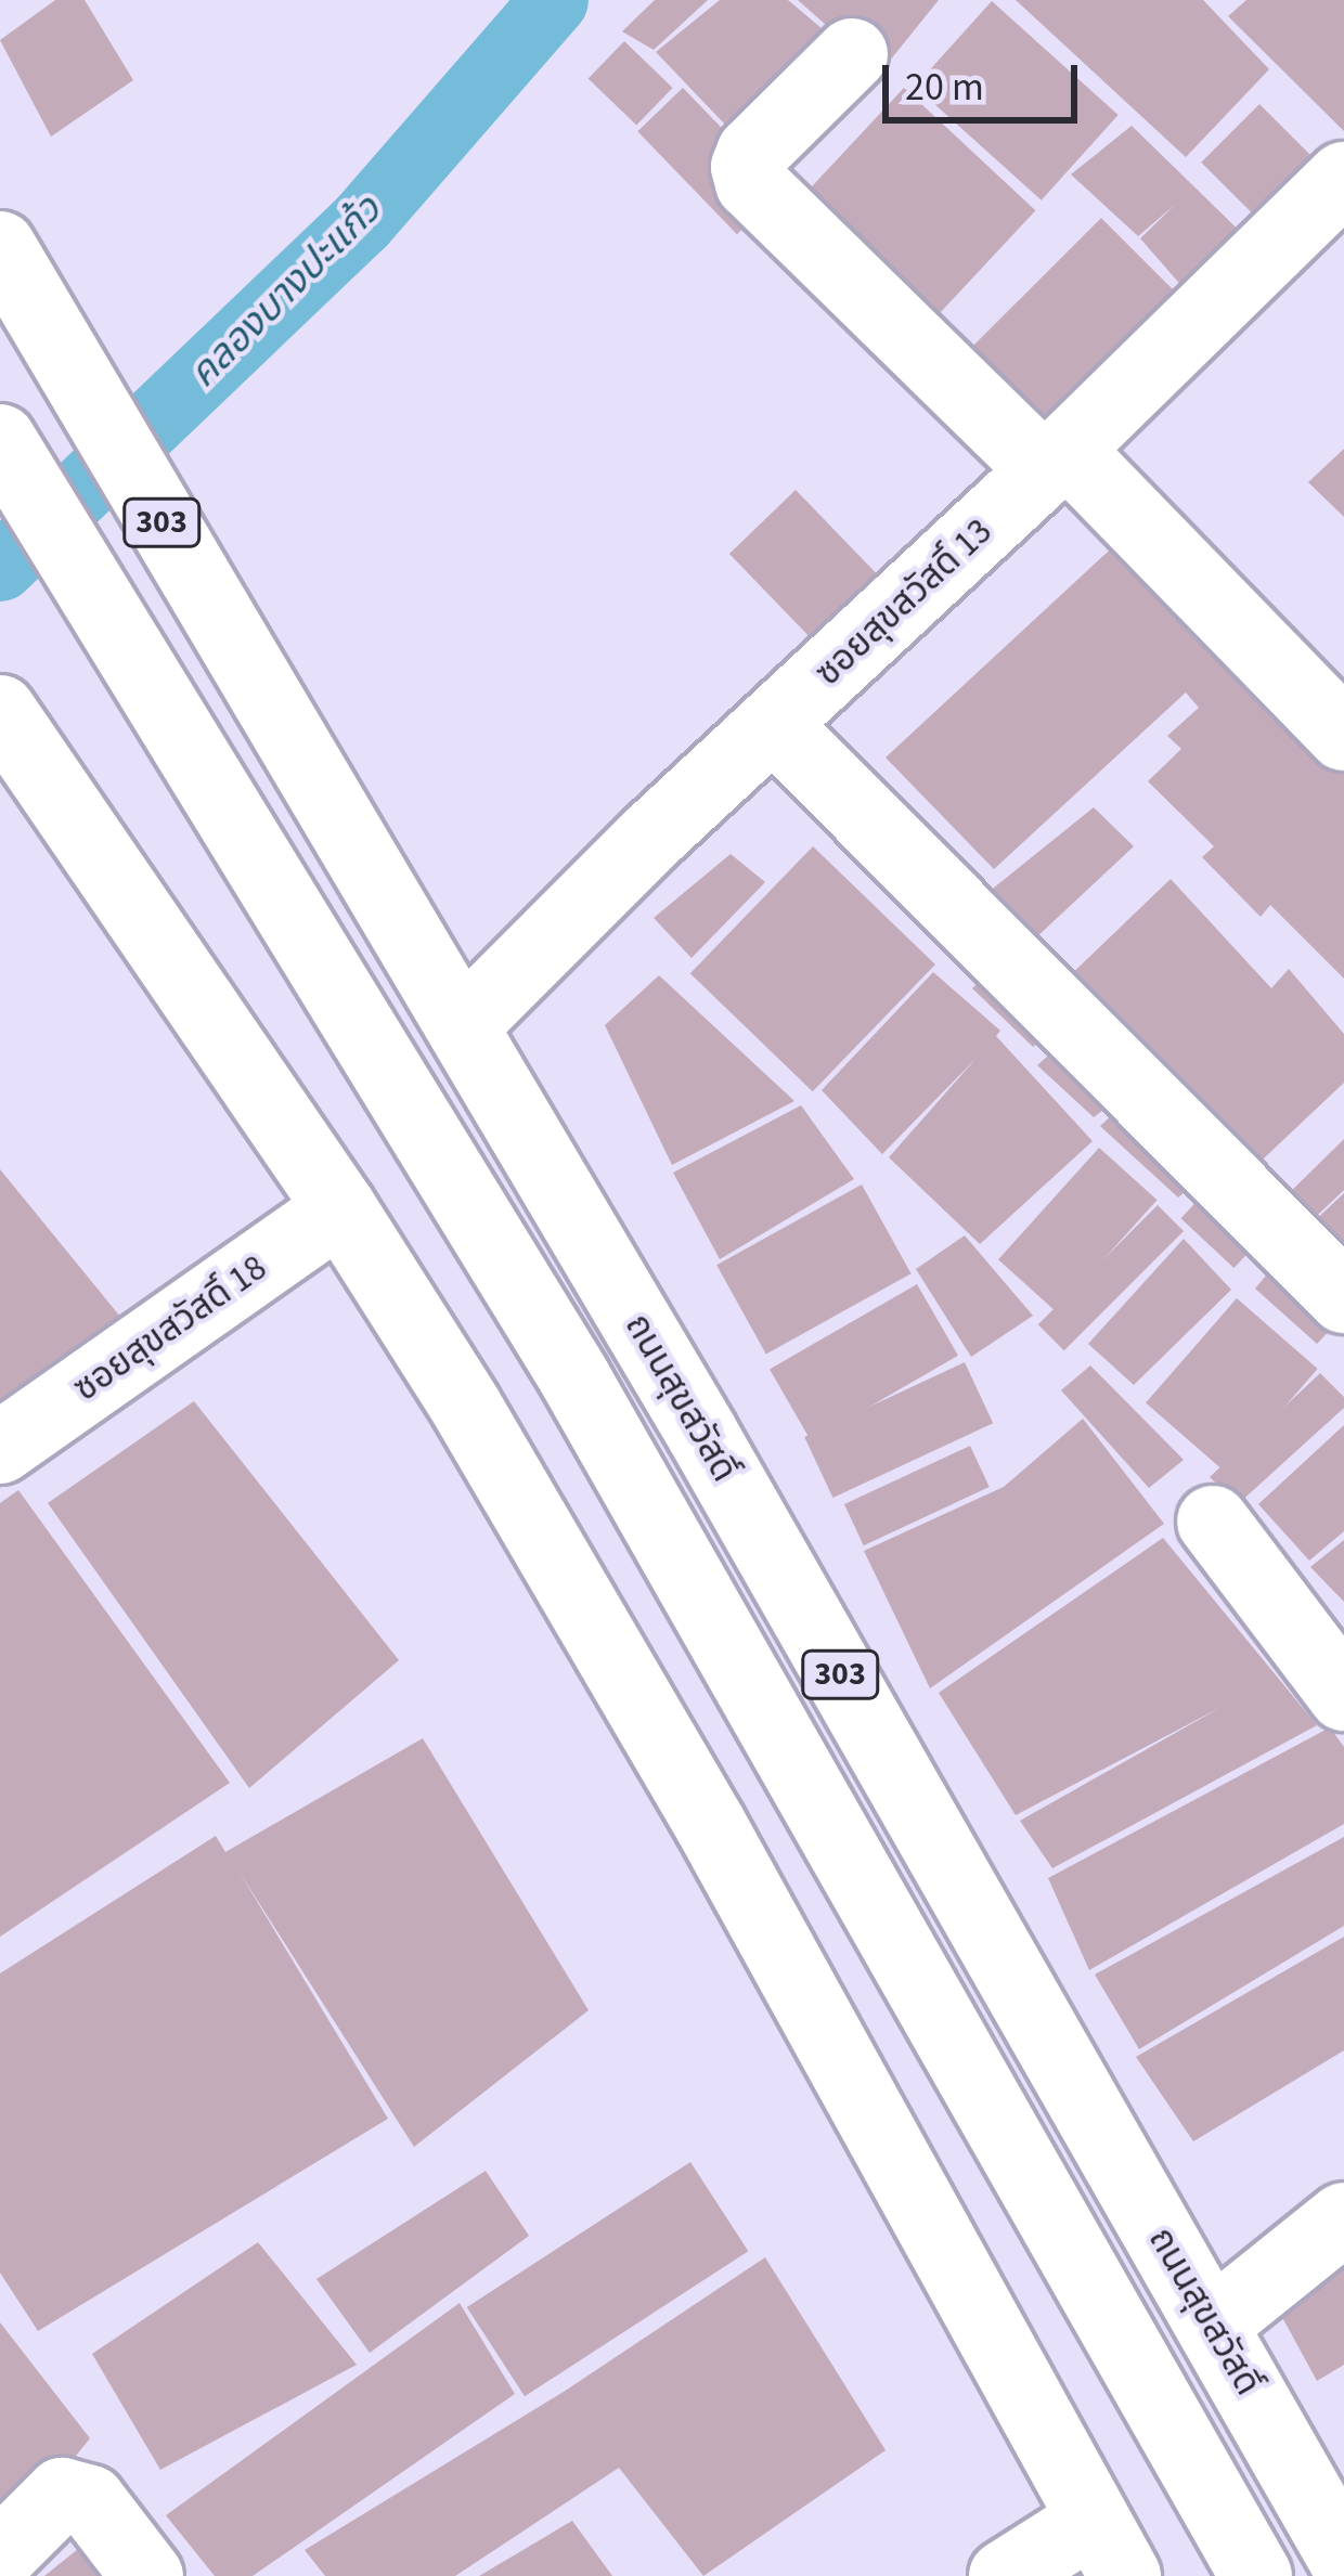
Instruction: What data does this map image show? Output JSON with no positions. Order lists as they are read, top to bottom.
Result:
{
  "streets": {
    "main road": [
      "303",
      "ซอยสุขสวัสดิ์ 13",
      "ซอยสุขสวัสดิ์ 18",
      "ถนนสุขสวัสดิ์"
    ]
  },
  "crossings": [
    ["ซอยสุขสวัสดิ์ 13", "ถนนสุขสวัสดิ์"]
  ],
  "water": ["คลองบางปะแก้ว"],
  "scale_bar": "20 m"
}
